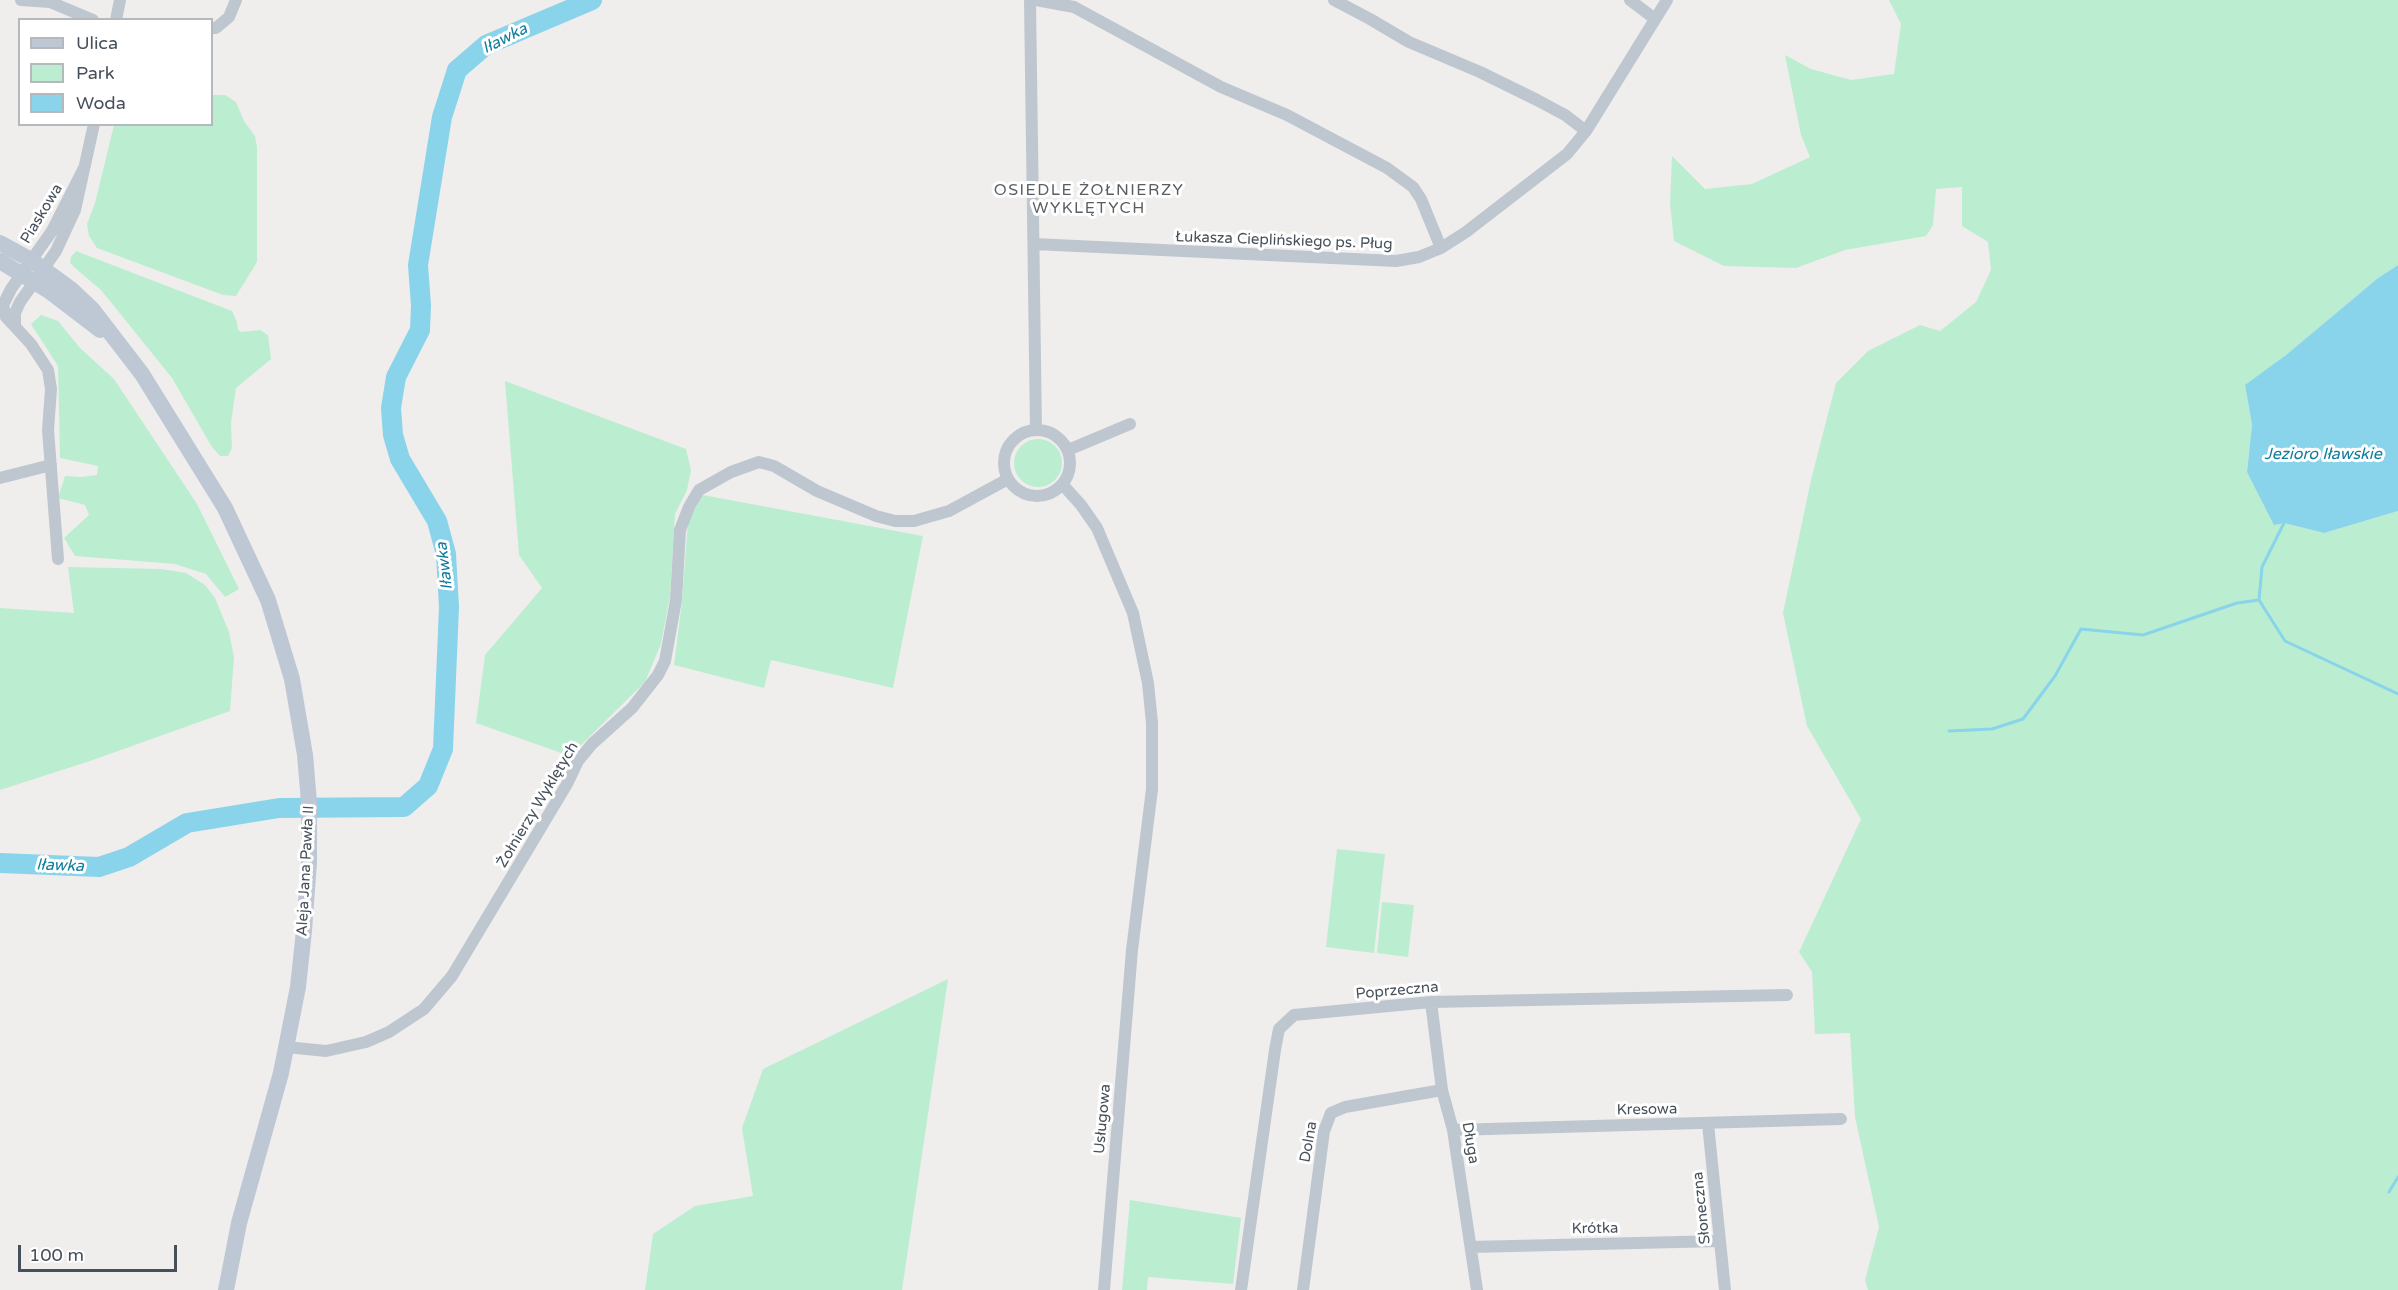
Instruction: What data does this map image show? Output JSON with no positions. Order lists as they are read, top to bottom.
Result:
{
  "streets": {
    "main road": ["Aleja Jana Pawła II"],
    "street": [
      "Piaskowa",
      "Łukasza Cieplińskiego ps. Pług",
      "Żołnierzy Wyklętych",
      "Poprzeczna",
      "Kresowa",
      "Usługowa",
      "Dolna",
      "Długa",
      "Słoneczna",
      "Krótka"
    ]
  },
  "crossings": [
    ["Piaskowa", "Aleja Jana Pawła II"],
    ["Żołnierzy Wyklętych", "Aleja Jana Pawła II"],
    ["Żołnierzy Wyklętych", "Usługowa"],
    ["Poprzeczna", "Długa"],
    ["Kresowa", "Długa"],
    ["Kresowa", "Słoneczna"],
    ["Dolna", "Długa"],
    ["Długa", "Krótka"],
    ["Słoneczna", "Krótka"]
  ],
  "districts": ["OSIEDLE ŻOŁNIERZY WYKLĘTYCH"],
  "water": ["Iławka", "Jezioro Iławskie"],
  "legend": ["Ulica", "Park", "Woda"],
  "scale_bar": "100 m"
}
